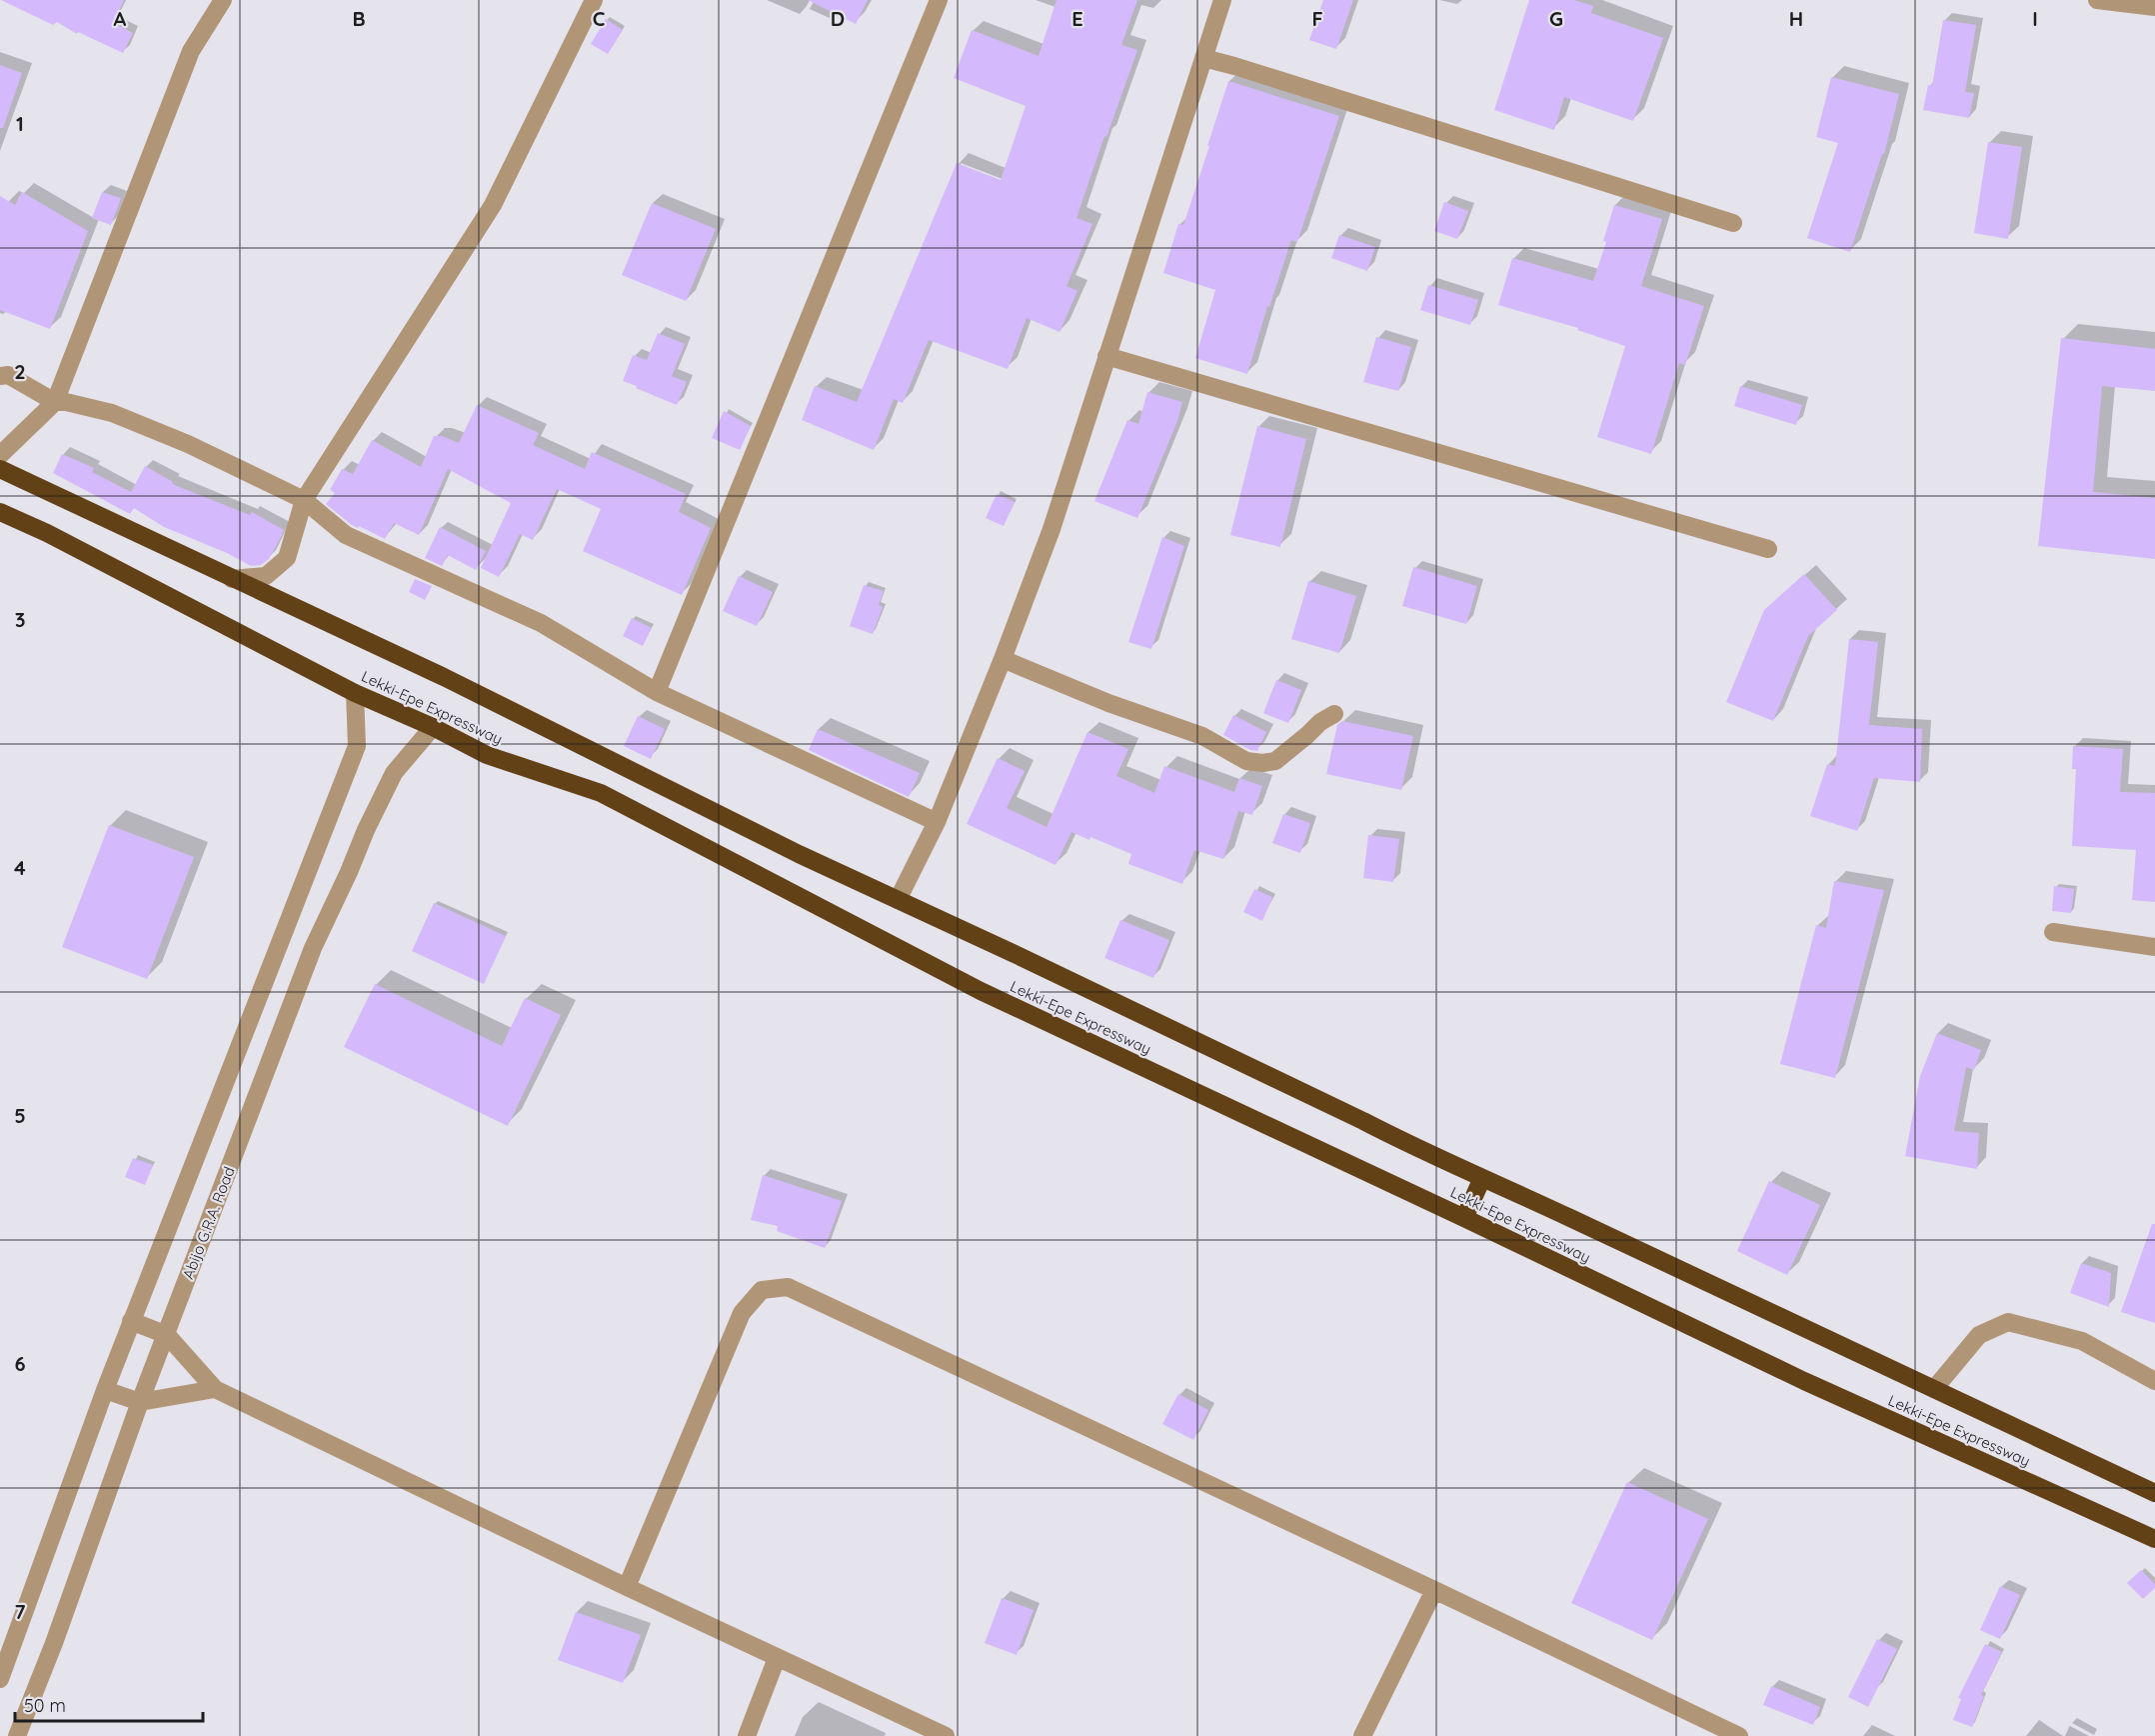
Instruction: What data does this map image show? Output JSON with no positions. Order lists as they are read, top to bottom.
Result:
{
  "streets": {
    "highway": ["Lekki-Epe Expressway"],
    "street": ["Abijo G.R.A. Road"]
  },
  "crossings": [
    ["Lekki-Epe Expressway", "Abijo G.R.A. Road"]
  ],
  "scale_bar": "50 m",
  "grid": {
    "columns": [
      "A",
      "B",
      "C",
      "D",
      "E",
      "F",
      "G",
      "H",
      "I"
    ],
    "rows": [
      "1",
      "2",
      "3",
      "4",
      "5",
      "6",
      "7"
    ]
  }
}
